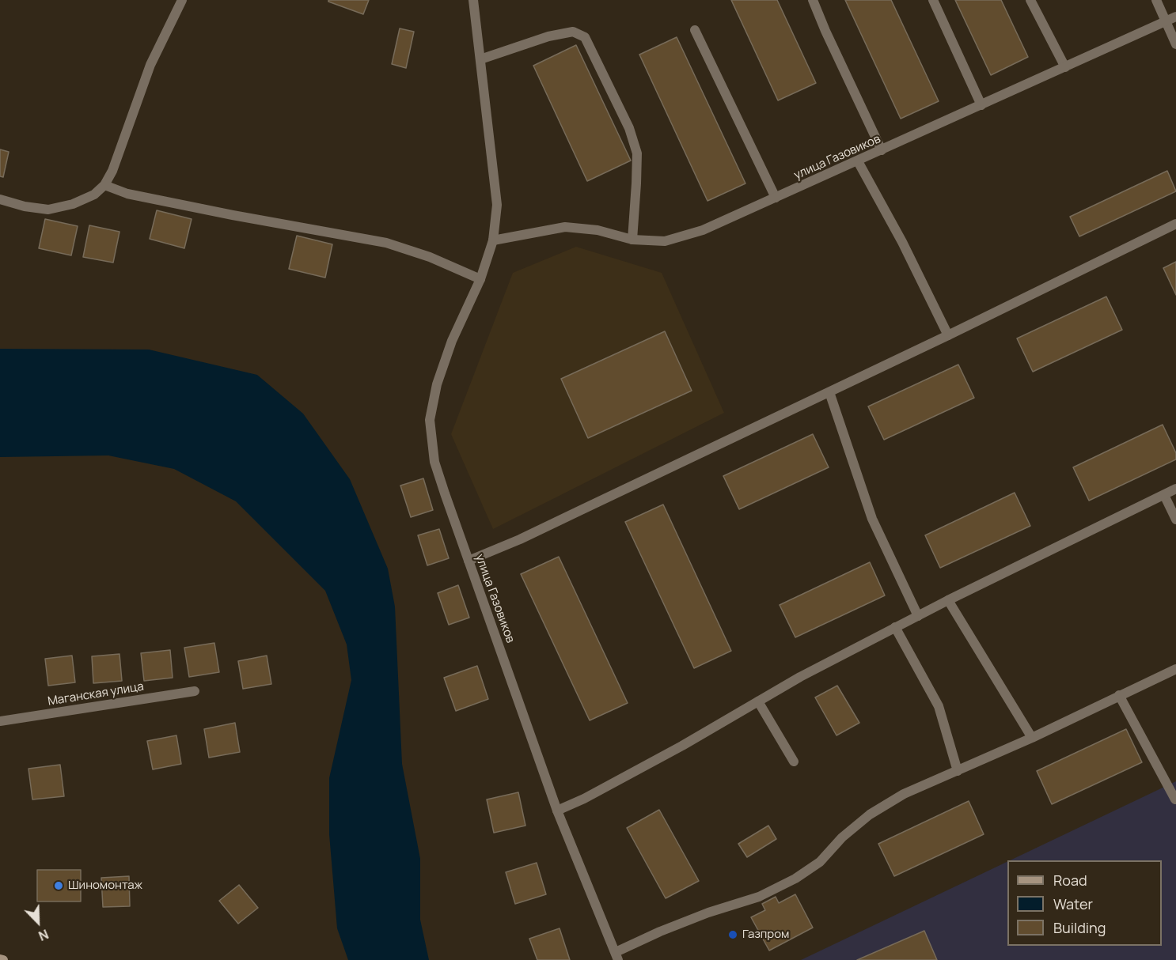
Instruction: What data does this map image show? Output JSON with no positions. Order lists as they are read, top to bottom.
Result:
{
  "streets": {
    "street": ["улица Газовиков", "Маганская улица"]
  },
  "places": ["Шиномонтаж", "Газпром"],
  "legend": ["Road", "Water", "Building"],
  "north": "bottom right"
}
